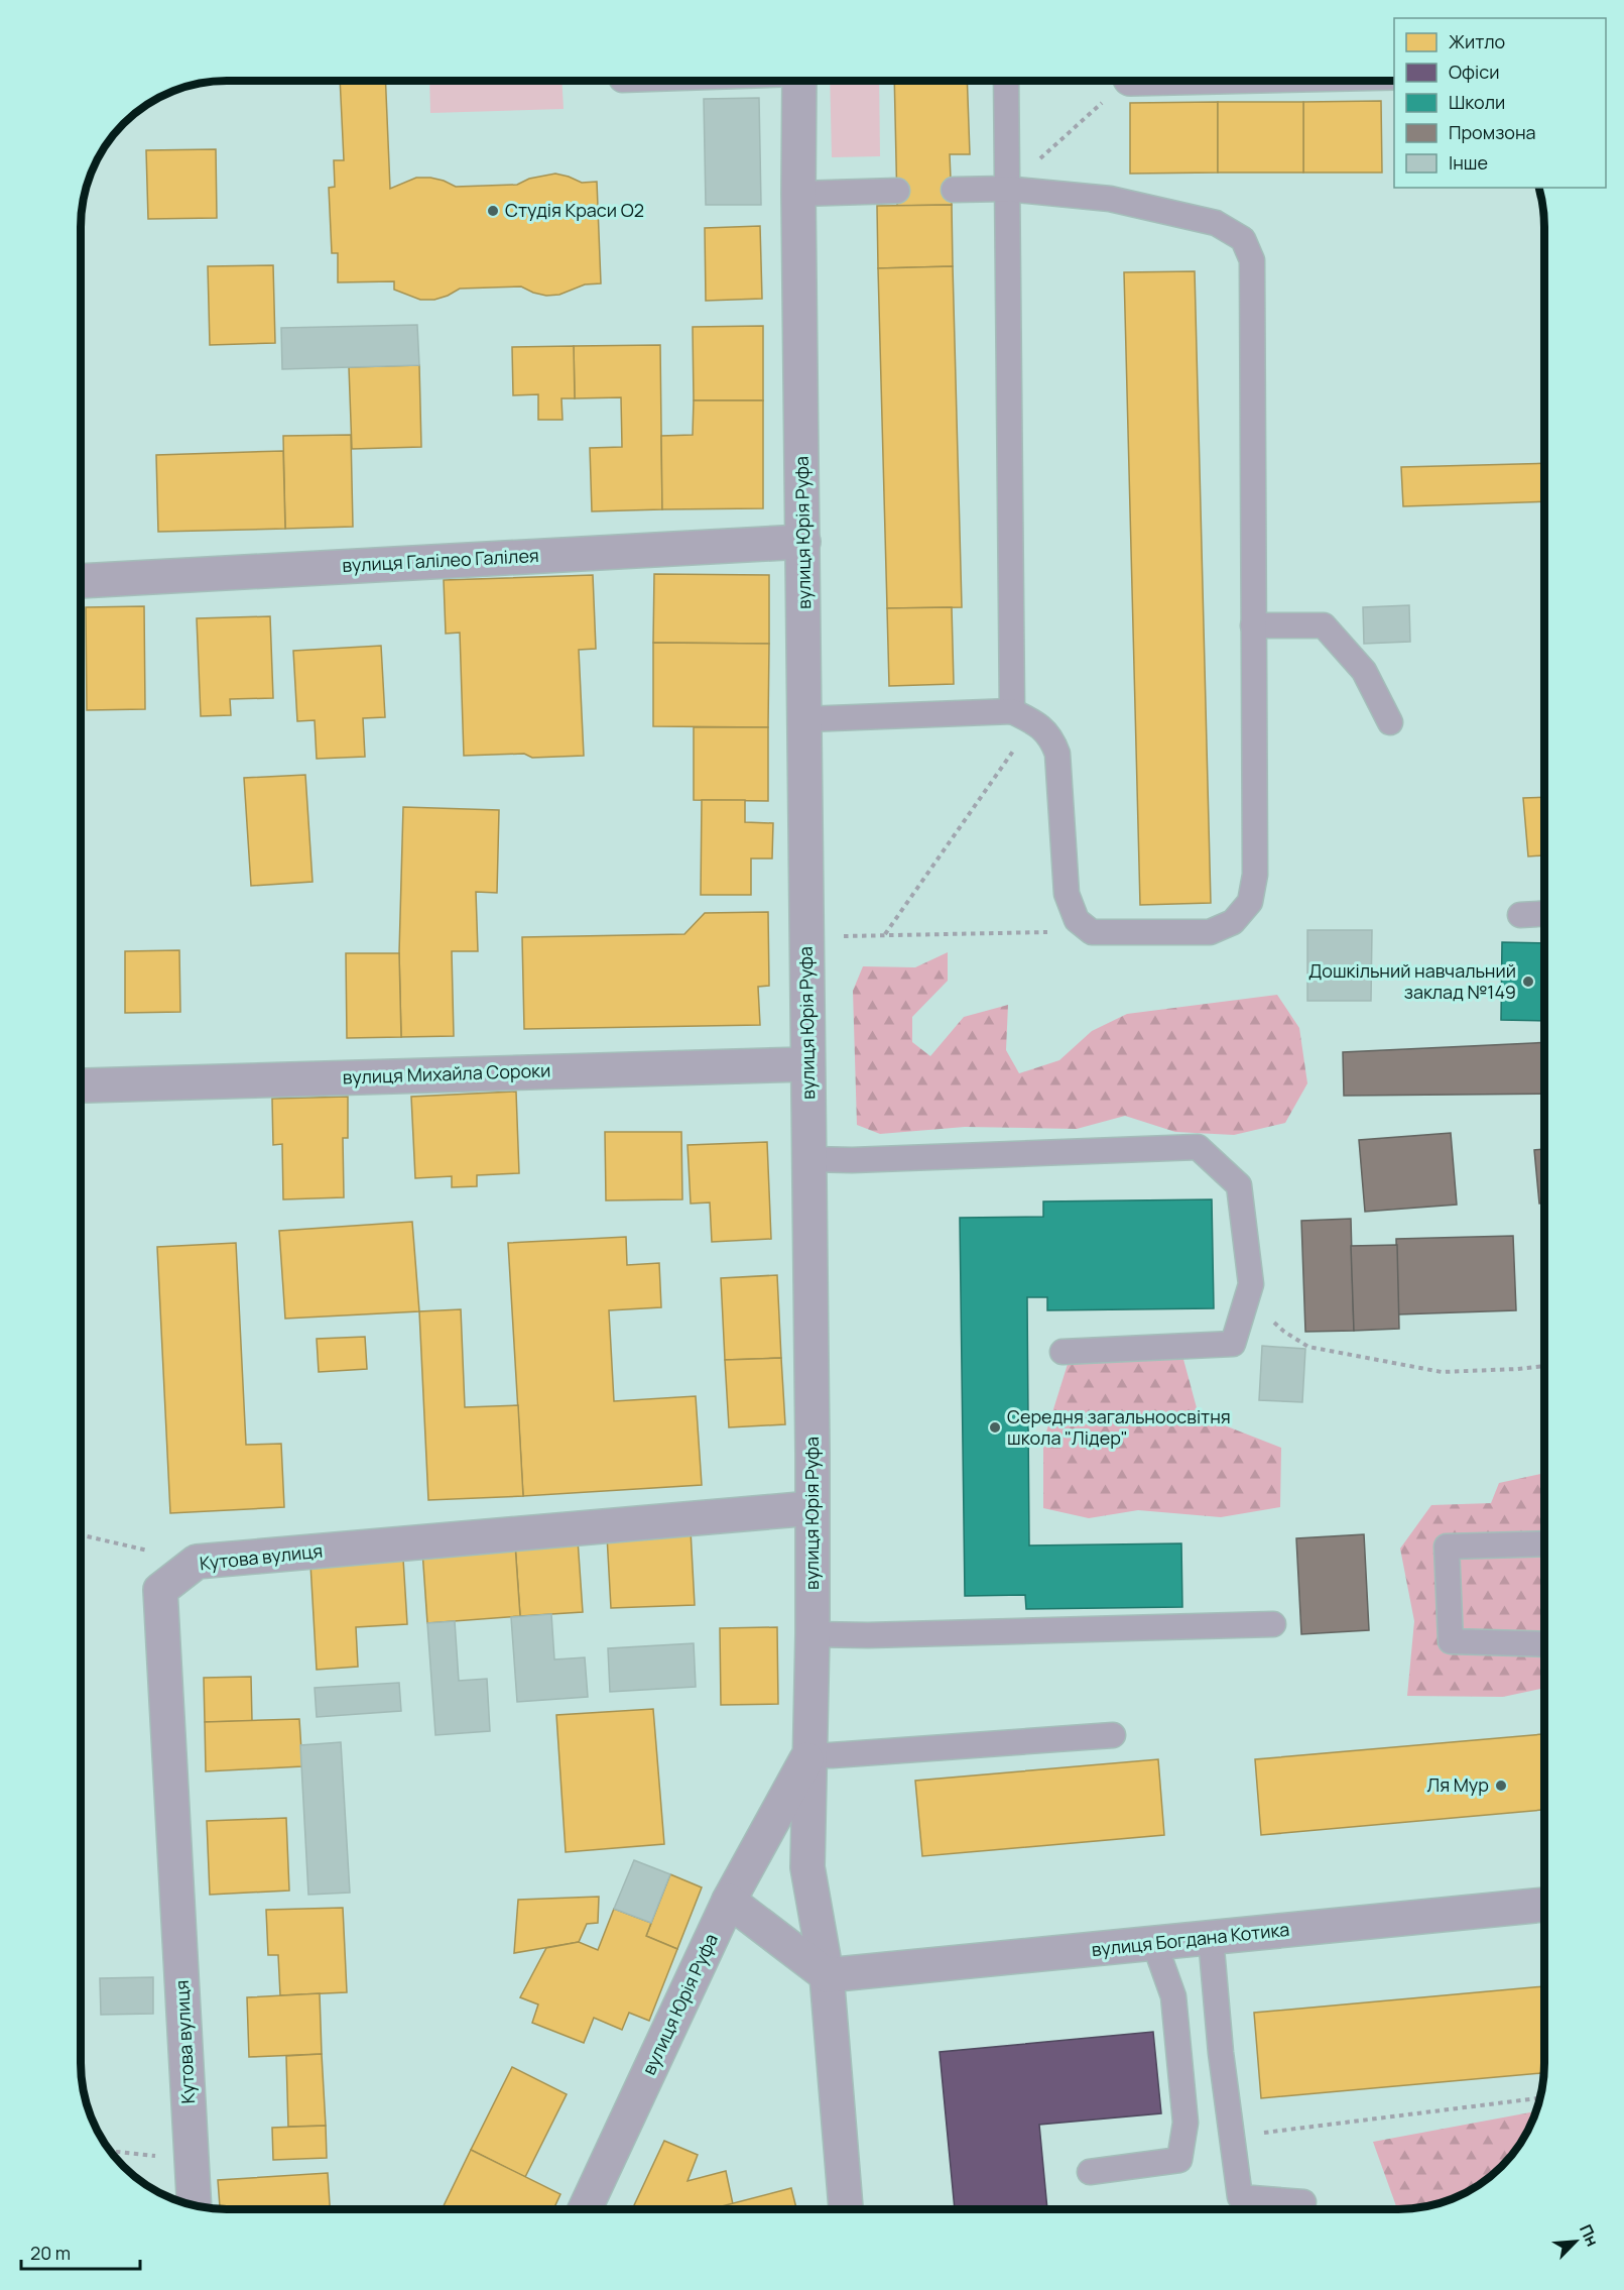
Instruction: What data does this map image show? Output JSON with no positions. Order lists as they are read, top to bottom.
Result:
{
  "streets": {
    "street": [
      "вулиця Юрія Руфа",
      "вулиця Галілео Галілея",
      "вулиця Михайла Сороки",
      "Кутова вулиця",
      "вулиця Богдана Котика"
    ]
  },
  "crossings": [
    ["вулиця Юрія Руфа", "вулиця Галілео Галілея"],
    ["вулиця Юрія Руфа", "вулиця Михайла Сороки"],
    ["вулиця Юрія Руфа", "Кутова вулиця"],
    ["вулиця Юрія Руфа", "вулиця Богдана Котика"]
  ],
  "places": [
    "Студія Краси O2",
    "Дошкільний навчальний заклад №149",
    "Середня загальноосвітня школа \"Лідер\"",
    "Ля Мур"
  ],
  "legend": [
    "Житло",
    "Офіси",
    "Школи",
    "Промзона",
    "Інше"
  ],
  "scale_bar": "20 m",
  "north": "top right"
}
